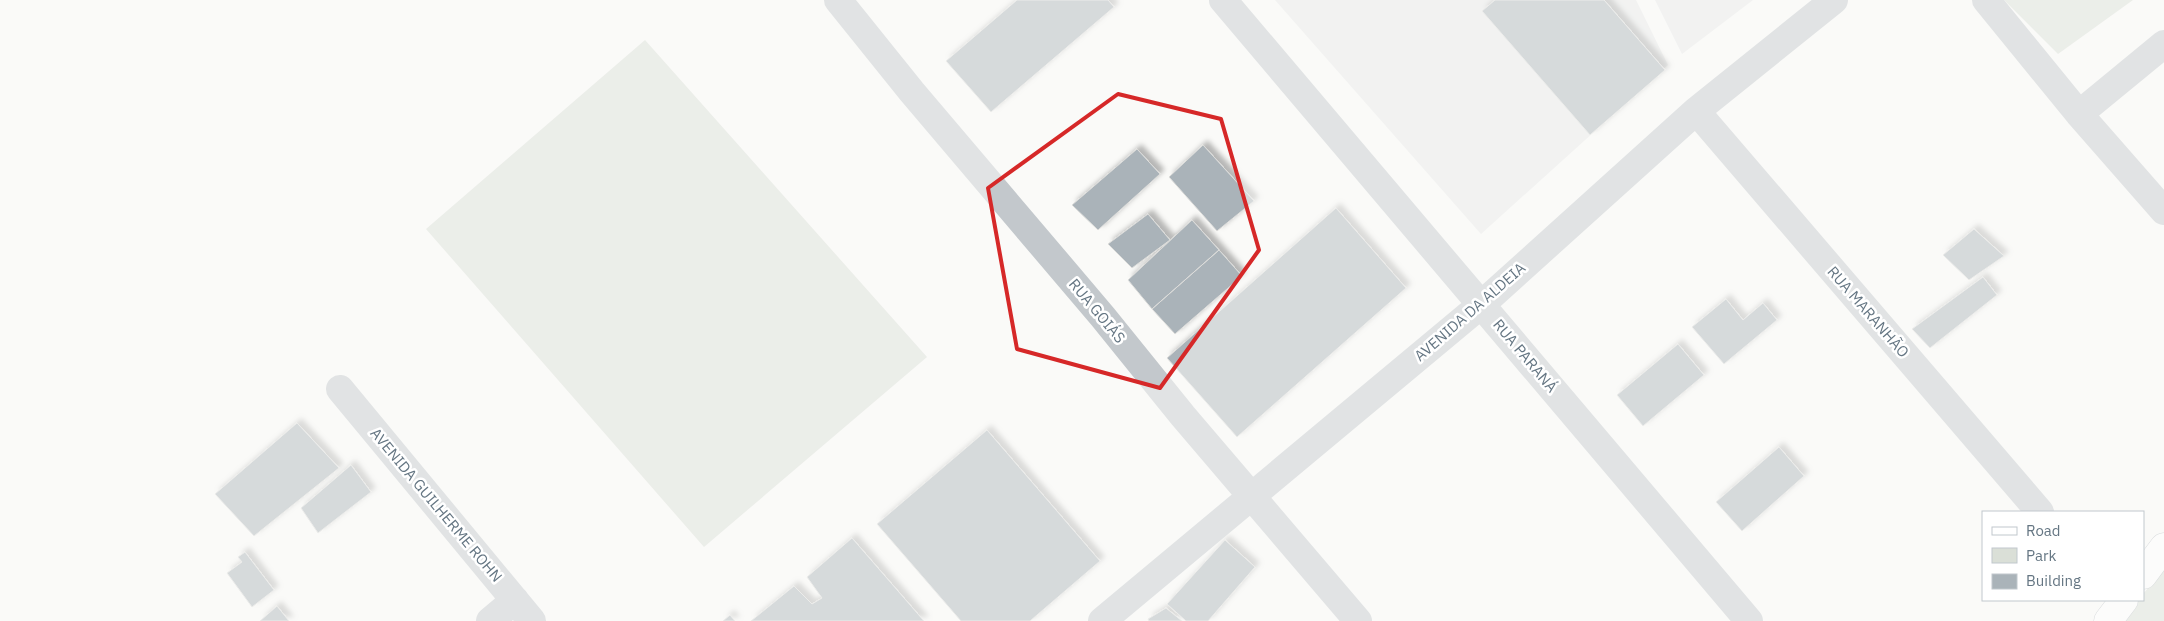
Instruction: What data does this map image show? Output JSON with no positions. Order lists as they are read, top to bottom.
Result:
{
  "streets": {
    "street": [
      "RUA GOIÁS",
      "AVENIDA DA ALDEIA",
      "RUA MARANHÃO",
      "RUA PARANÁ",
      "AVENIDA GUILHERME ROHN"
    ]
  },
  "crossings": [
    ["RUA GOIÁS", "AVENIDA DA ALDEIA"],
    ["AVENIDA DA ALDEIA", "RUA MARANHÃO"],
    ["AVENIDA DA ALDEIA", "RUA PARANÁ"]
  ],
  "legend": ["Road", "Park", "Building"]
}
